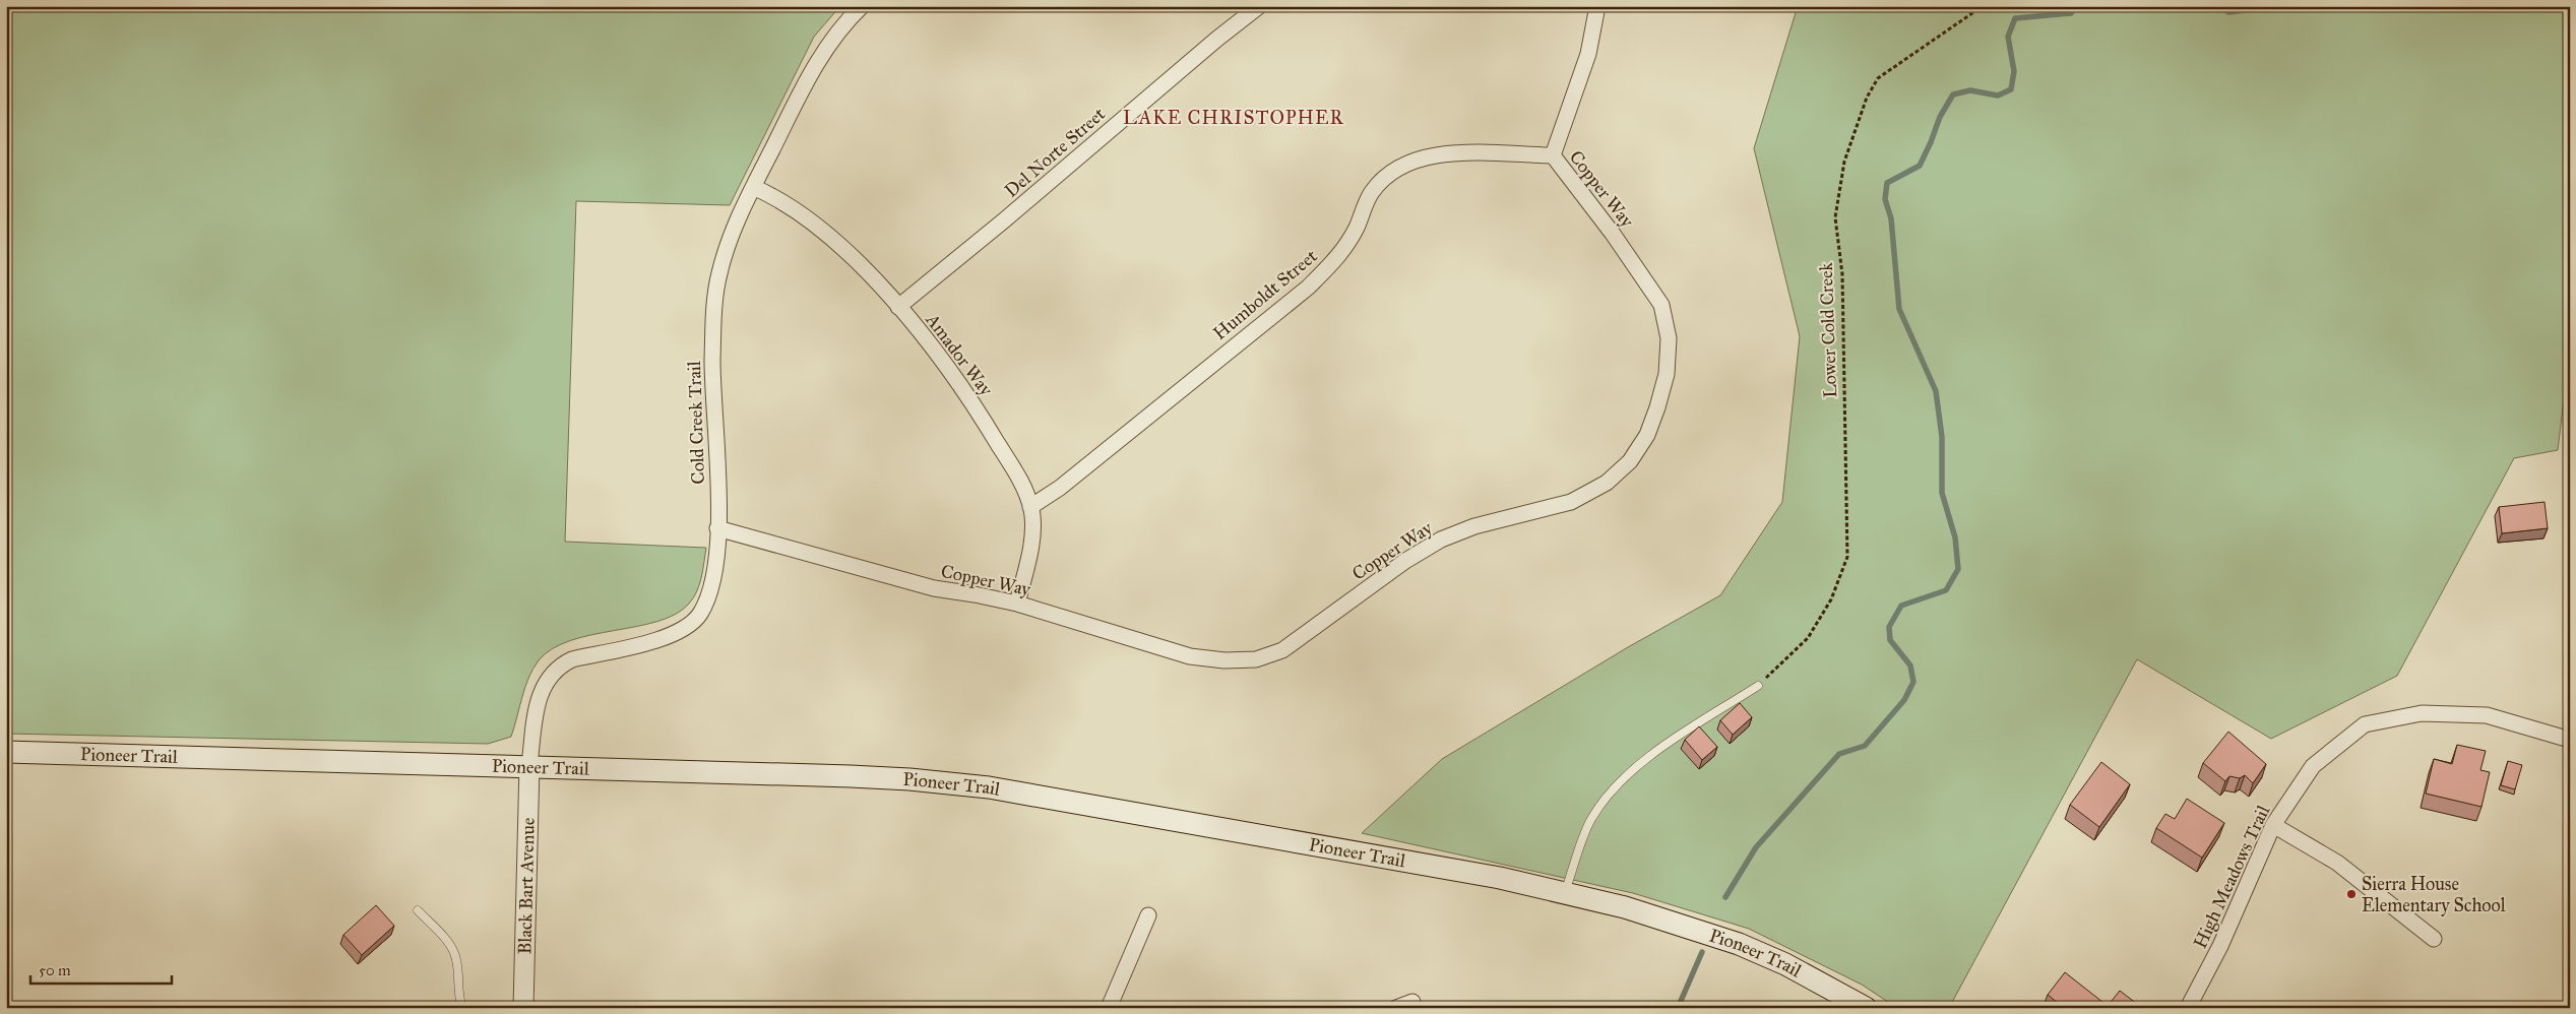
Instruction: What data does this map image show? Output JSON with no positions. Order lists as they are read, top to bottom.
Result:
{
  "streets": {
    "main road": ["Pioneer Trail"],
    "street": [
      "Del Norte Street",
      "Copper Way",
      "Humboldt Street",
      "Amador Way",
      "Cold Creek Trail",
      "High Meadows Trail",
      "Black Bart Avenue"
    ],
    "path": ["Lower Cold Creek"]
  },
  "crossings": [
    ["Del Norte Street", "Amador Way"],
    ["Copper Way", "Humboldt Street"],
    ["Copper Way", "Amador Way"],
    ["Copper Way", "Cold Creek Trail"],
    ["Humboldt Street", "Amador Way"],
    ["Amador Way", "Cold Creek Trail"],
    ["Cold Creek Trail", "Pioneer Trail"],
    ["Cold Creek Trail", "Black Bart Avenue"],
    ["Pioneer Trail", "Black Bart Avenue"]
  ],
  "districts": ["LAKE CHRISTOPHER"],
  "places": ["Sierra House Elementary School"],
  "scale_bar": "50 m"
}
